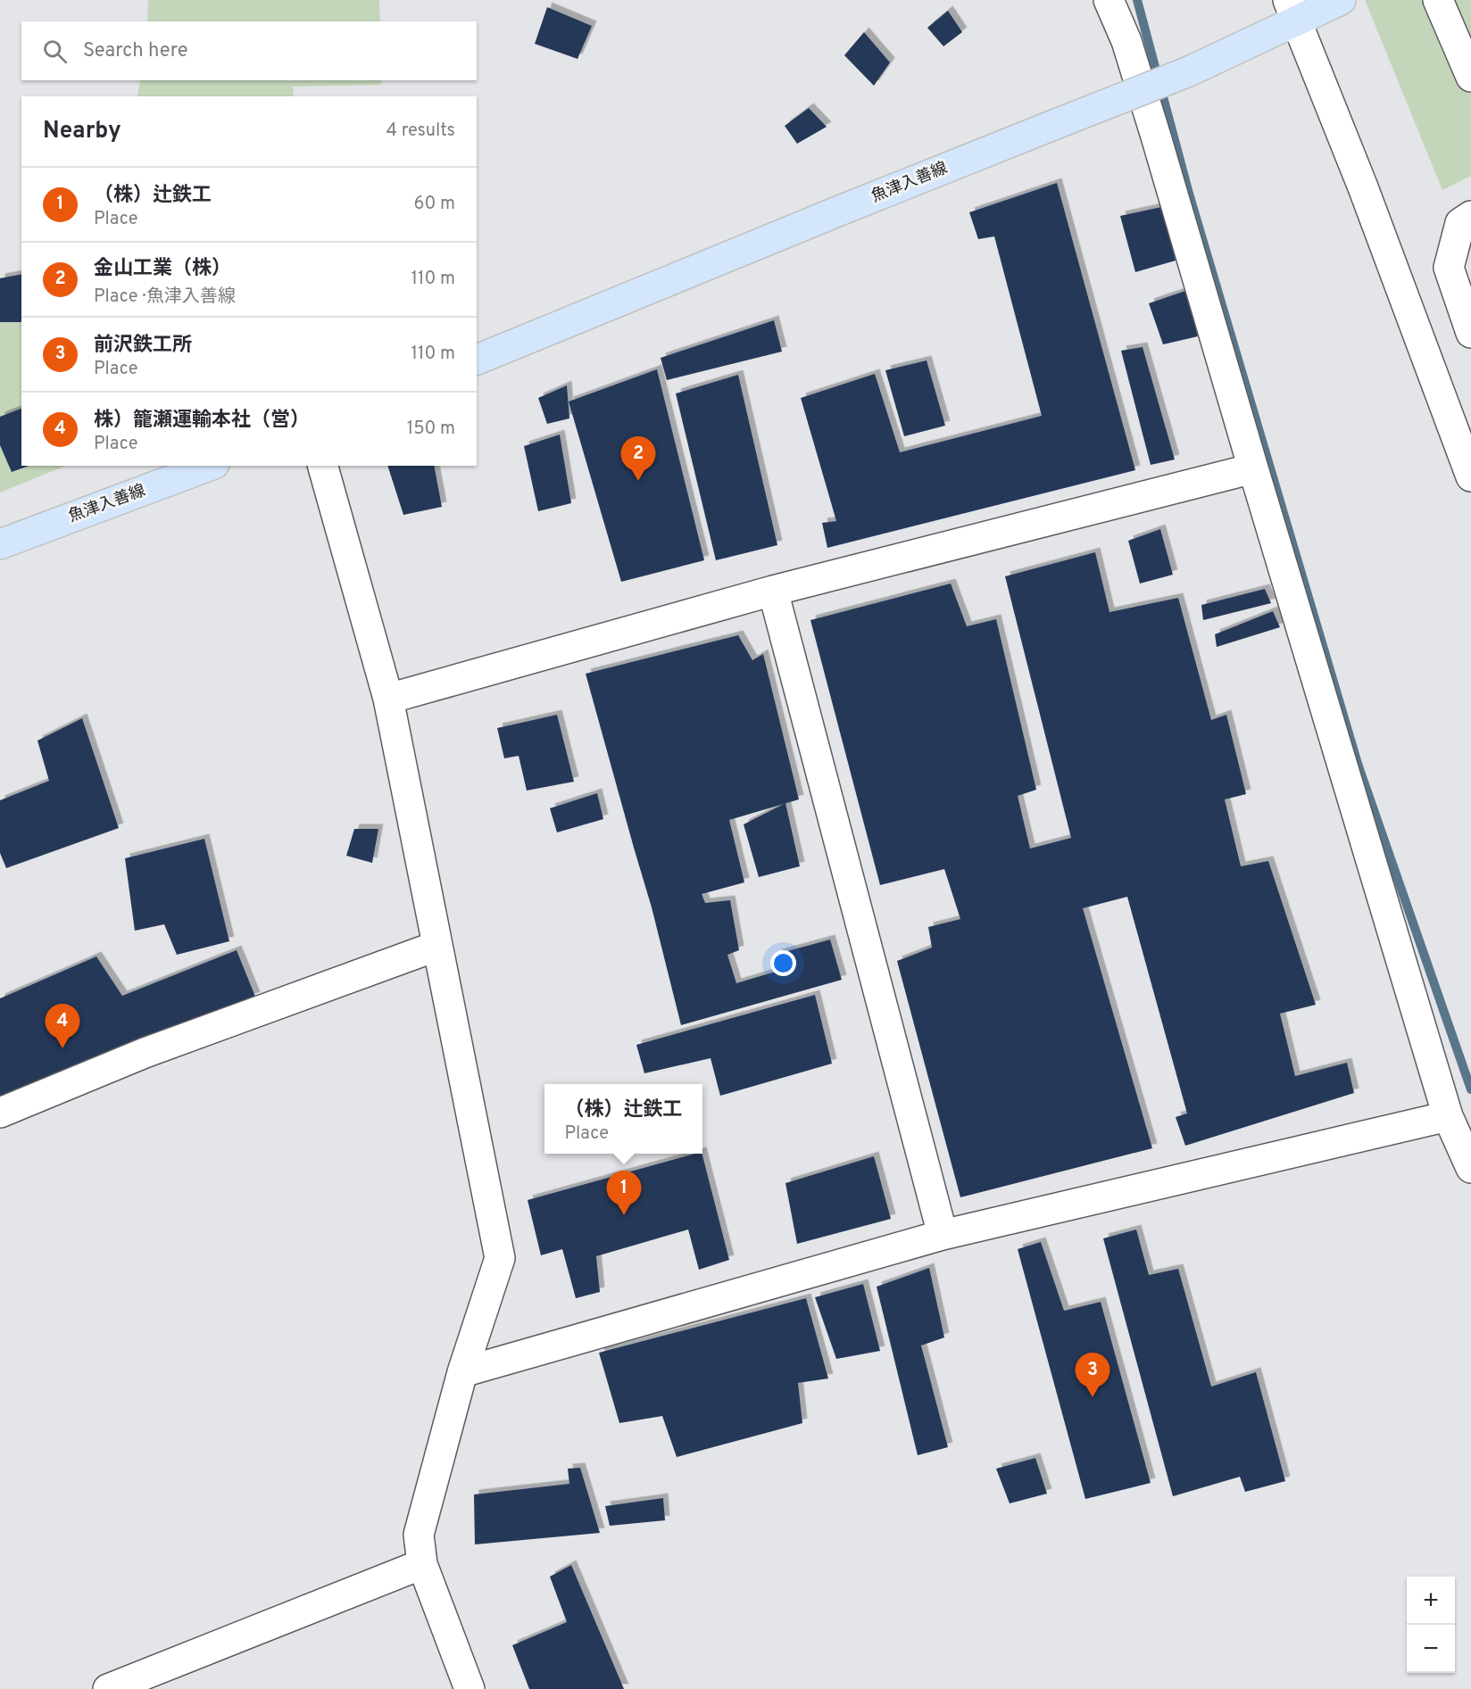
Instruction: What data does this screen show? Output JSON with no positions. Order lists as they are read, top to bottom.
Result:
{
  "streets": {
    "main road": ["魚津入善線"]
  },
  "page": {
    "search": "Search here",
    "heading": ["Nearby", "4 results"],
    "list": [
      {
        "mark": "1",
        "name": "（株）辻鉄工",
        "note": "Place",
        "value": "60 m"
      },
      {
        "mark": "2",
        "name": "金山工業（株）",
        "note": "Place · 魚津入善線",
        "value": "110 m"
      },
      {
        "mark": "3",
        "name": "前沢鉄工所",
        "note": "Place",
        "value": "110 m"
      },
      {
        "mark": "4",
        "name": "株）籠瀬運輸本社（営）",
        "note": "Place",
        "value": "150 m"
      }
    ],
    "pins": [
      "2",
      "4",
      "1",
      "3"
    ],
    "popup": ["（株）辻鉄工", "Place"],
    "map_buttons": ["+", "−"]
  }
}
